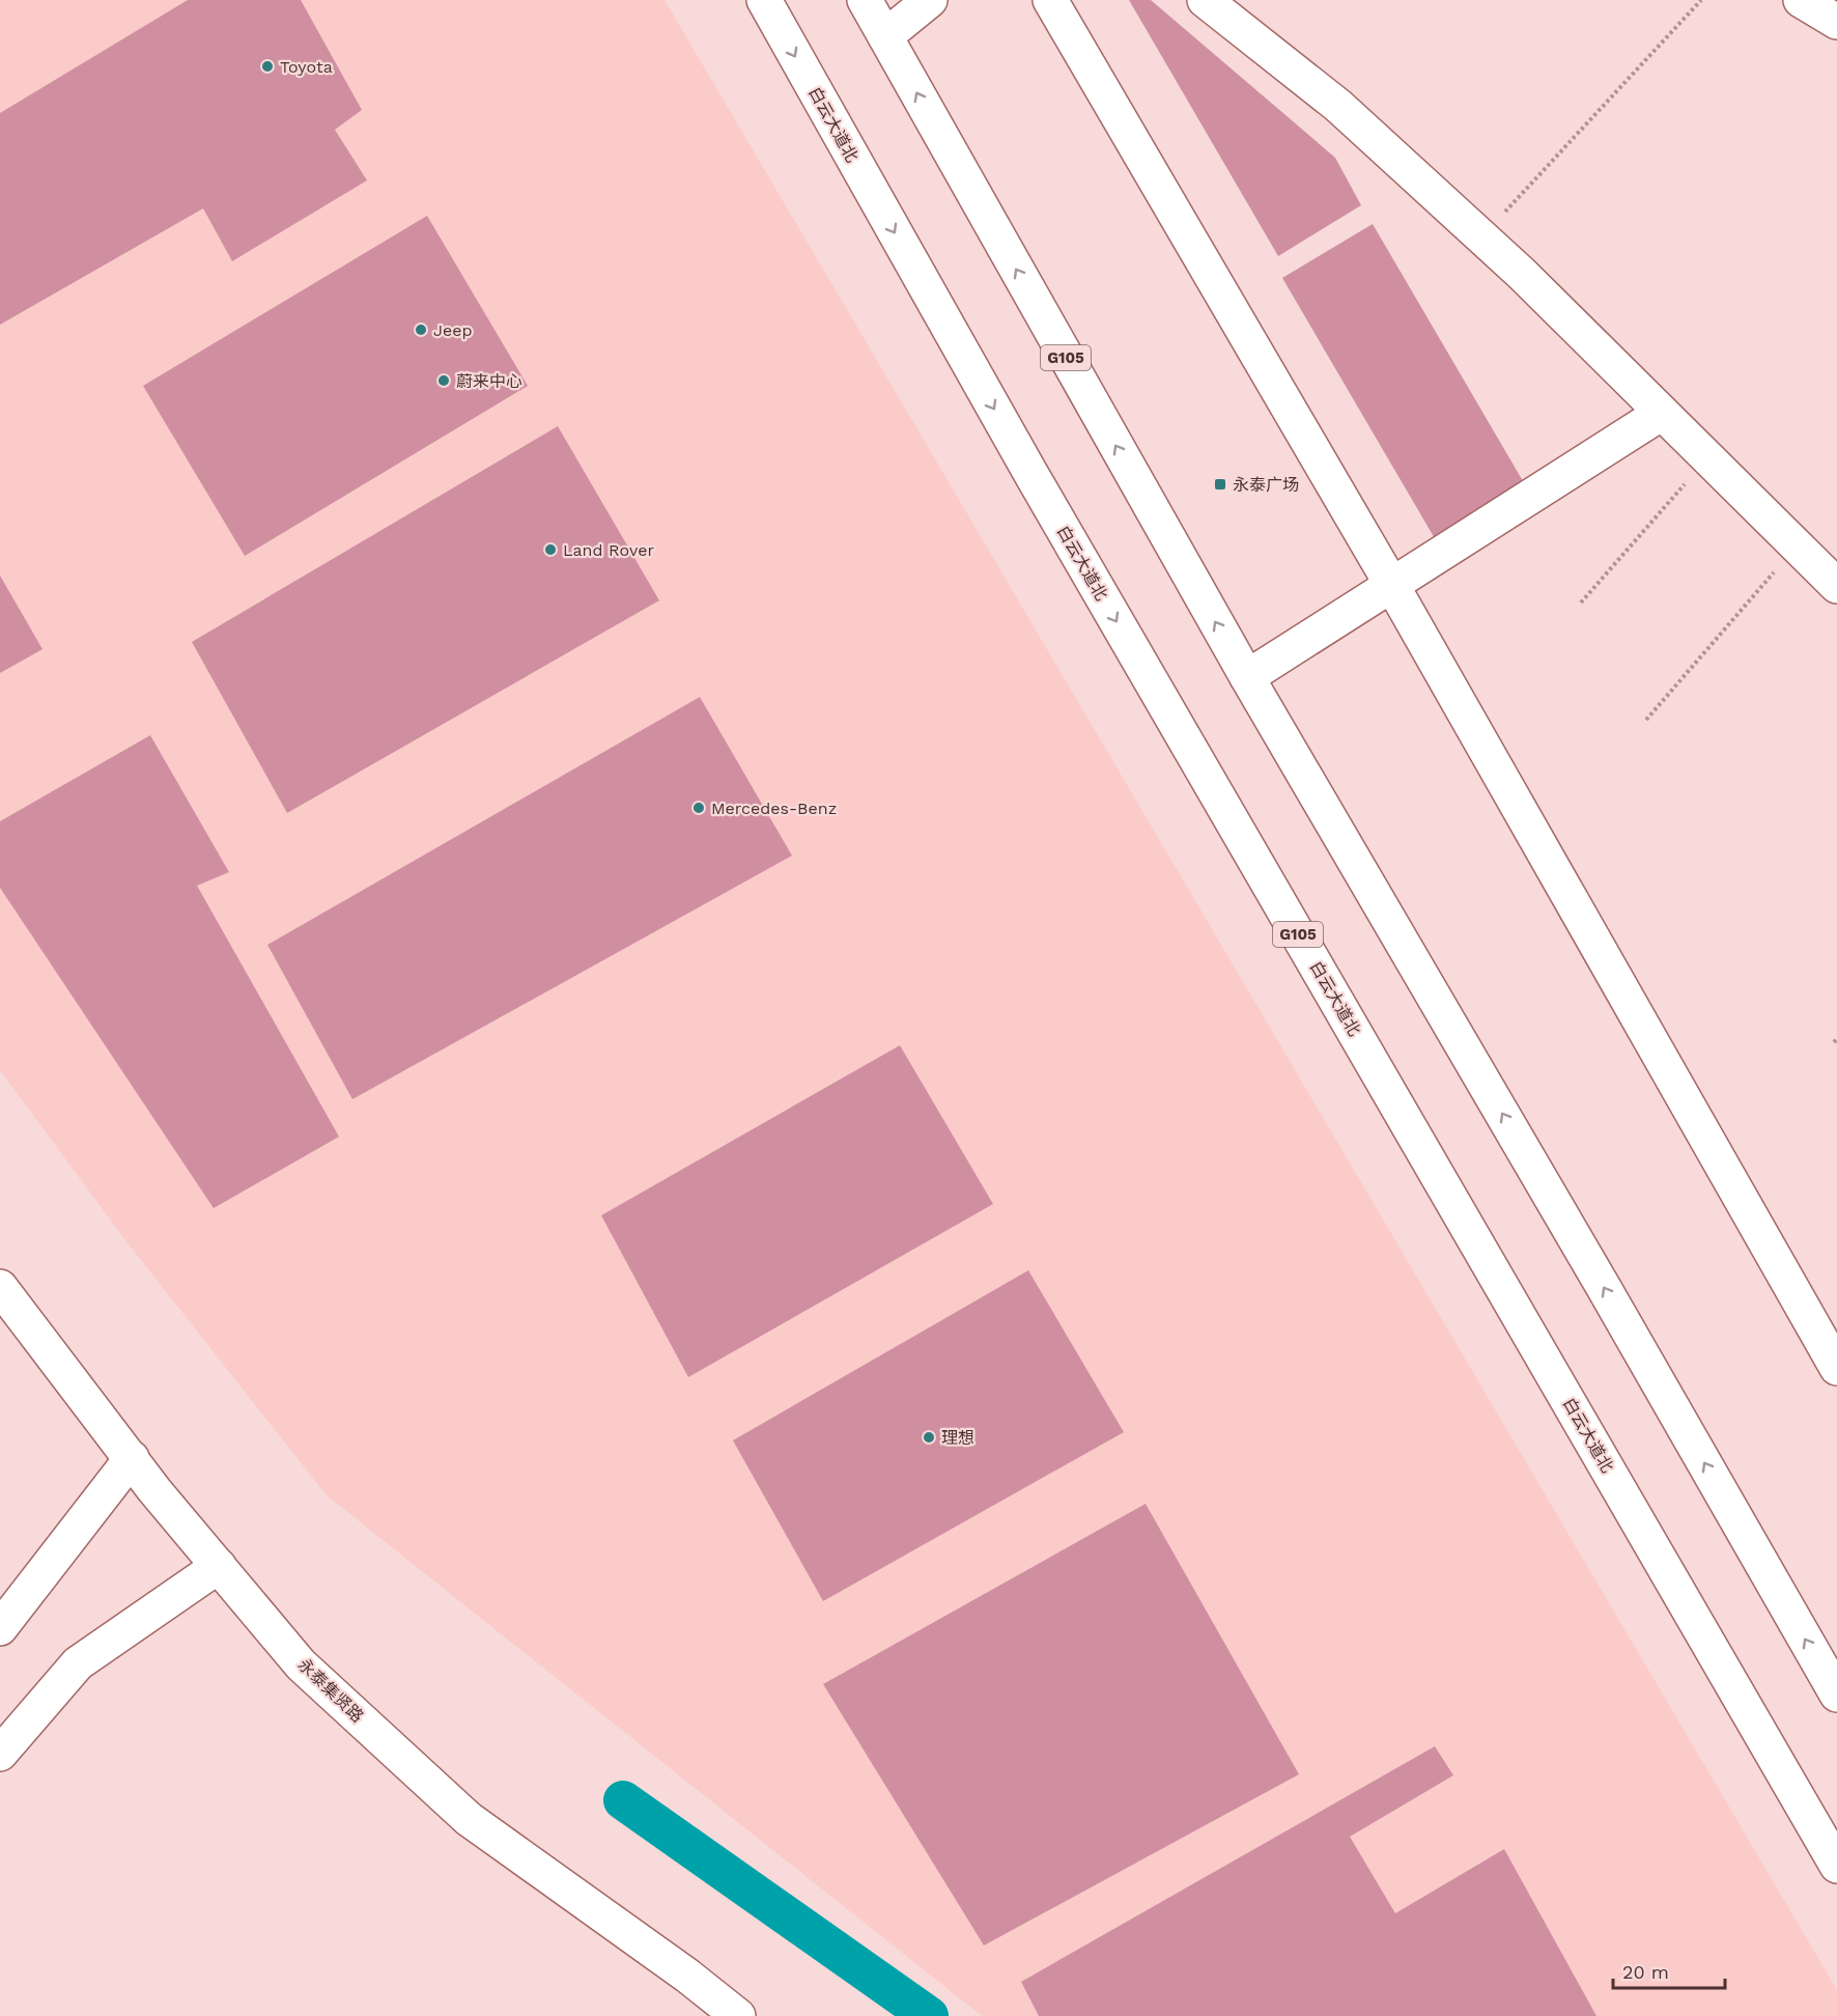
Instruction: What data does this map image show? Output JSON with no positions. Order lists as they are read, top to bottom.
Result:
{
  "streets": {
    "main road": ["白云大道北", "G105", "永泰集贤路"]
  },
  "places": {
    "other": [
      "Toyota",
      "Jeep",
      "蔚来中心",
      "Land Rover",
      "Mercedes-Benz",
      "理想"
    ],
    "transit": ["永泰广场"]
  },
  "scale_bar": "20 m"
}
